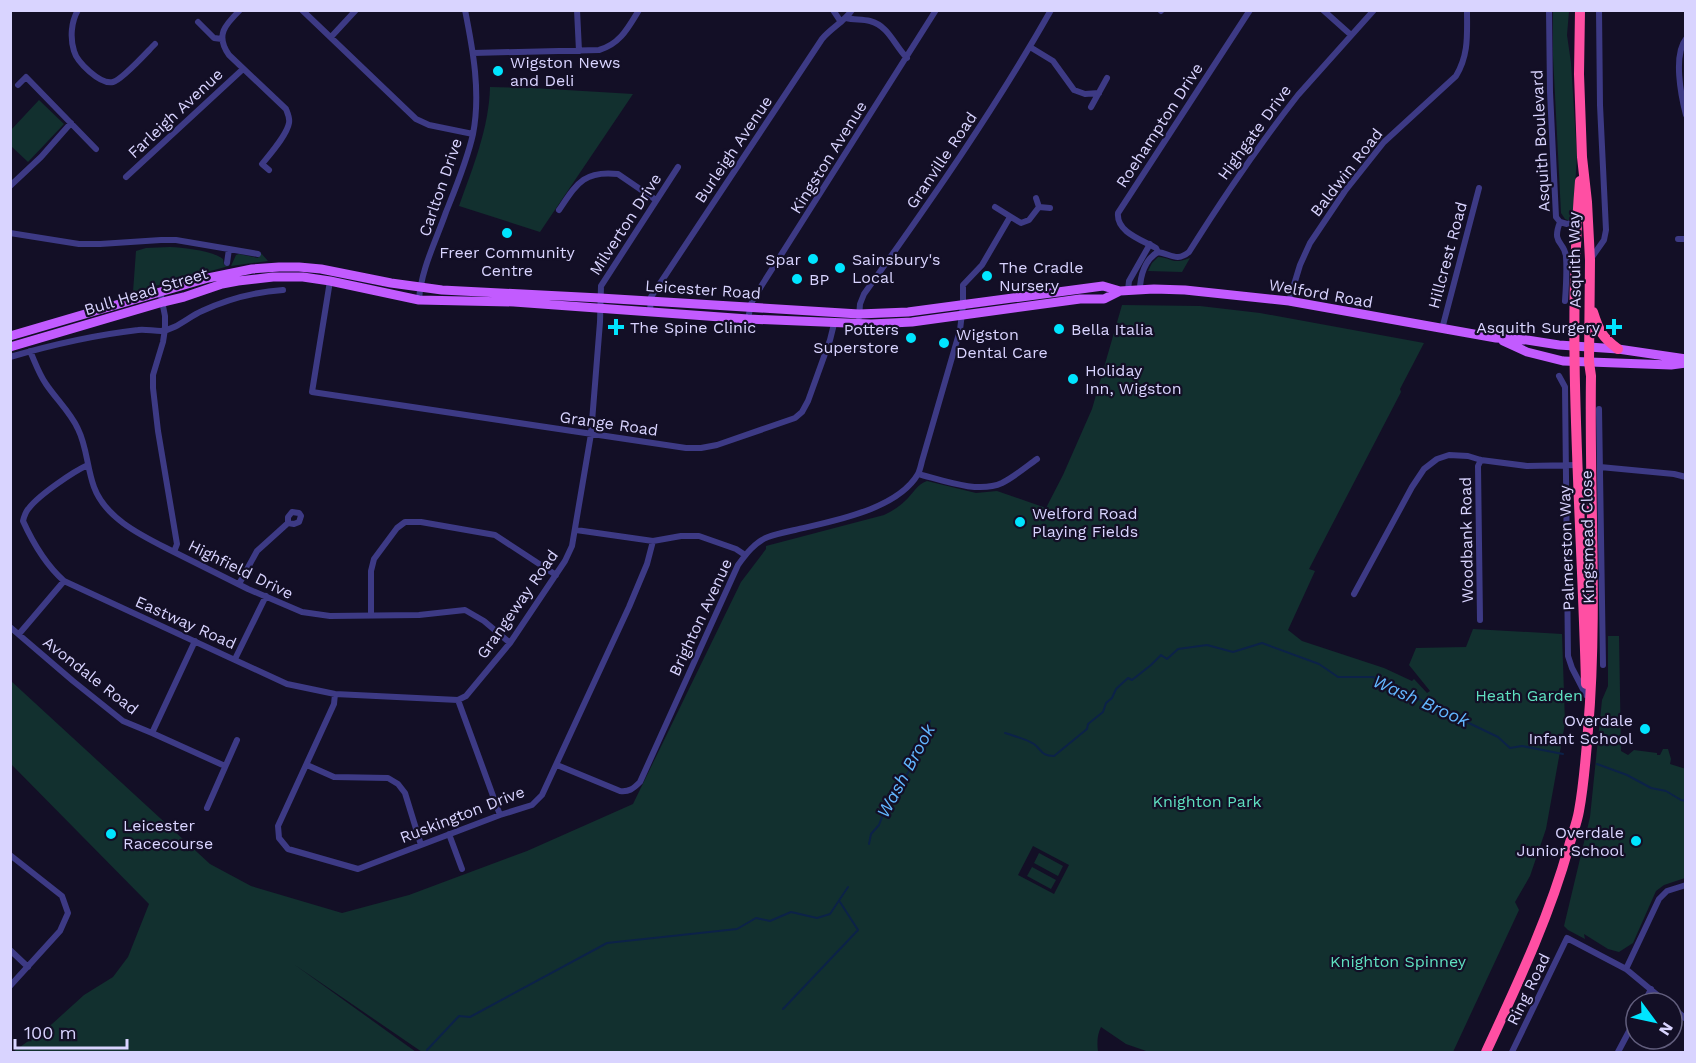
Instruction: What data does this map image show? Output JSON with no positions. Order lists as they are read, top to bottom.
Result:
{
  "streets": {
    "highway": ["Asquith Way", "Palmerston Way"],
    "main road": ["Leicester Road", "Bull Head Street", "Welford Road"],
    "street": [
      "Farleigh Avenue",
      "Roehampton Drive",
      "Highgate Drive",
      "Asquith Boulevard",
      "Burleigh Avenue",
      "Kingston Avenue",
      "Granville Road",
      "Baldwin Road",
      "Carlton Drive",
      "Milverton Drive",
      "Hillcrest Road",
      "Grange Road",
      "Kingsmead Close",
      "Woodbank Road",
      "Highfield Drive",
      "Grangeway Road",
      "Brighton Avenue",
      "Eastway Road",
      "Avondale Road",
      "Ruskington Drive",
      "Ring Road"
    ]
  },
  "crossings": [
    ["Roehampton Drive", "Highgate Drive"],
    ["Burleigh Avenue", "Leicester Road"],
    ["Kingston Avenue", "Leicester Road"],
    ["Granville Road", "Leicester Road"],
    ["Baldwin Road", "Welford Road"],
    ["Carlton Drive", "Leicester Road"],
    ["Milverton Drive", "Leicester Road"],
    ["Milverton Drive", "Grangeway Road"],
    ["Hillcrest Road", "Welford Road"],
    ["Asquith Way", "Welford Road"],
    ["Asquith Way", "Palmerston Way"],
    ["Leicester Road", "Bull Head Street"],
    ["Leicester Road", "Welford Road"],
    ["Leicester Road", "Grange Road"],
    ["Leicester Road", "Grangeway Road"],
    ["Leicester Road", "Brighton Avenue"],
    ["Bull Head Street", "Highfield Drive"],
    ["Welford Road", "Palmerston Way"],
    ["Grange Road", "Grangeway Road"],
    ["Highfield Drive", "Grangeway Road"],
    ["Grangeway Road", "Eastway Road"],
    ["Brighton Avenue", "Ruskington Drive"],
    ["Eastway Road", "Ruskington Drive"]
  ],
  "water": ["Wash Brook"],
  "parks": ["Heath Garden", "Knighton Park", "Knighton Spinney"],
  "places": {
    "other": [
      "Wigston News and Deli",
      "Freer Community Centre",
      "Spar",
      "Sainsbury's Local",
      "The Cradle Nursery",
      "BP",
      "Bella Italia",
      "Potters Superstore",
      "Wigston Dental Care",
      "Holiday Inn, Wigston",
      "Welford Road Playing Fields",
      "Overdale Infant School",
      "Leicester Racecourse",
      "Overdale Junior School"
    ],
    "health": ["The Spine Clinic", "Asquith Surgery"]
  },
  "scale_bar": "100 m",
  "north": "bottom right"
}
